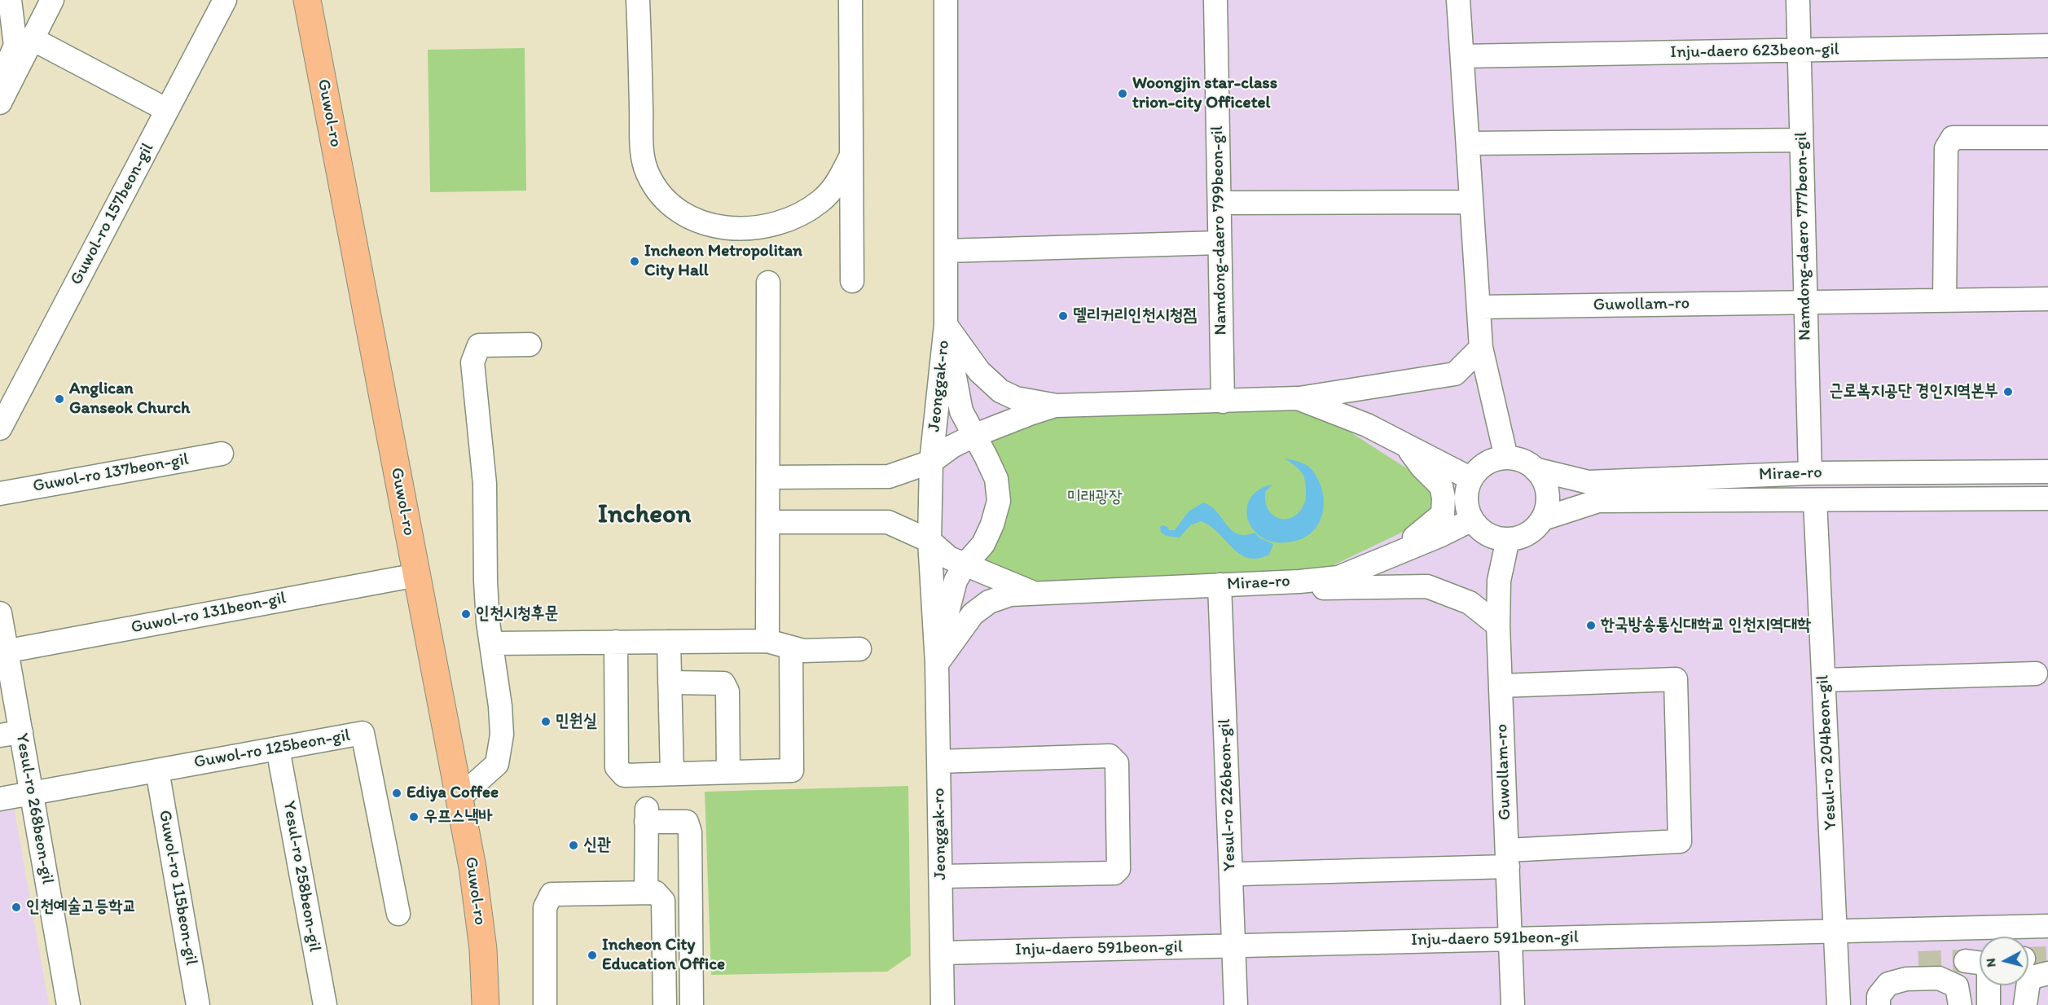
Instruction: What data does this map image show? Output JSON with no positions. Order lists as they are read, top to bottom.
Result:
{
  "streets": {
    "main road": ["Guwol-ro"],
    "street": [
      "Inju-daero 623beon-gil",
      "Guwol-ro 157beon-gil",
      "Namdong-daero 799beon-gil",
      "Namdong-daero 777beon-gil",
      "Guwollam-ro",
      "Jeonggak-ro",
      "Guwol-ro 137beon-gil",
      "Mirae-ro",
      "Guwol-ro 131beon-gil",
      "Guwol-ro 125beon-gil",
      "Yesul-ro 204beon-gil",
      "Yesul-ro 226beon-gil",
      "Yesul-ro 268beon-gil",
      "Yesul-ro 258beon-gil",
      "Guwol-ro 115beon-gil",
      "Inju-daero 591beon-gil"
    ]
  },
  "crossings": [
    ["Inju-daero 623beon-gil", "Namdong-daero 777beon-gil"],
    ["Guwol-ro", "Guwol-ro 131beon-gil"],
    ["Namdong-daero 777beon-gil", "Guwollam-ro"],
    ["Namdong-daero 777beon-gil", "Mirae-ro"],
    ["Guwollam-ro", "Mirae-ro"],
    ["Guwollam-ro", "Inju-daero 591beon-gil"],
    ["Jeonggak-ro", "Mirae-ro"],
    ["Jeonggak-ro", "Inju-daero 591beon-gil"],
    ["Mirae-ro", "Yesul-ro 204beon-gil"],
    ["Mirae-ro", "Yesul-ro 226beon-gil"],
    ["Guwol-ro 131beon-gil", "Yesul-ro 268beon-gil"],
    ["Guwol-ro 125beon-gil", "Yesul-ro 268beon-gil"],
    ["Guwol-ro 125beon-gil", "Yesul-ro 258beon-gil"],
    ["Guwol-ro 125beon-gil", "Guwol-ro 115beon-gil"],
    ["Yesul-ro 204beon-gil", "Inju-daero 591beon-gil"],
    ["Yesul-ro 226beon-gil", "Inju-daero 591beon-gil"]
  ],
  "districts": ["Incheon"],
  "parks": ["미래광장"],
  "places": [
    "Woongjin star-class trion-city Officetel",
    "Incheon Metropolitan City Hall",
    "델리커리인천시청점",
    "근로복지공단 경인지역본부",
    "Anglican Ganseok Church",
    "인천시청후문",
    "한국방송통신대학교 인천지역대학",
    "민원실",
    "Ediya Coffee",
    "우프스낵바",
    "신관",
    "인천예술고등학교",
    "Incheon City Education Office"
  ],
  "north": "left"
}
